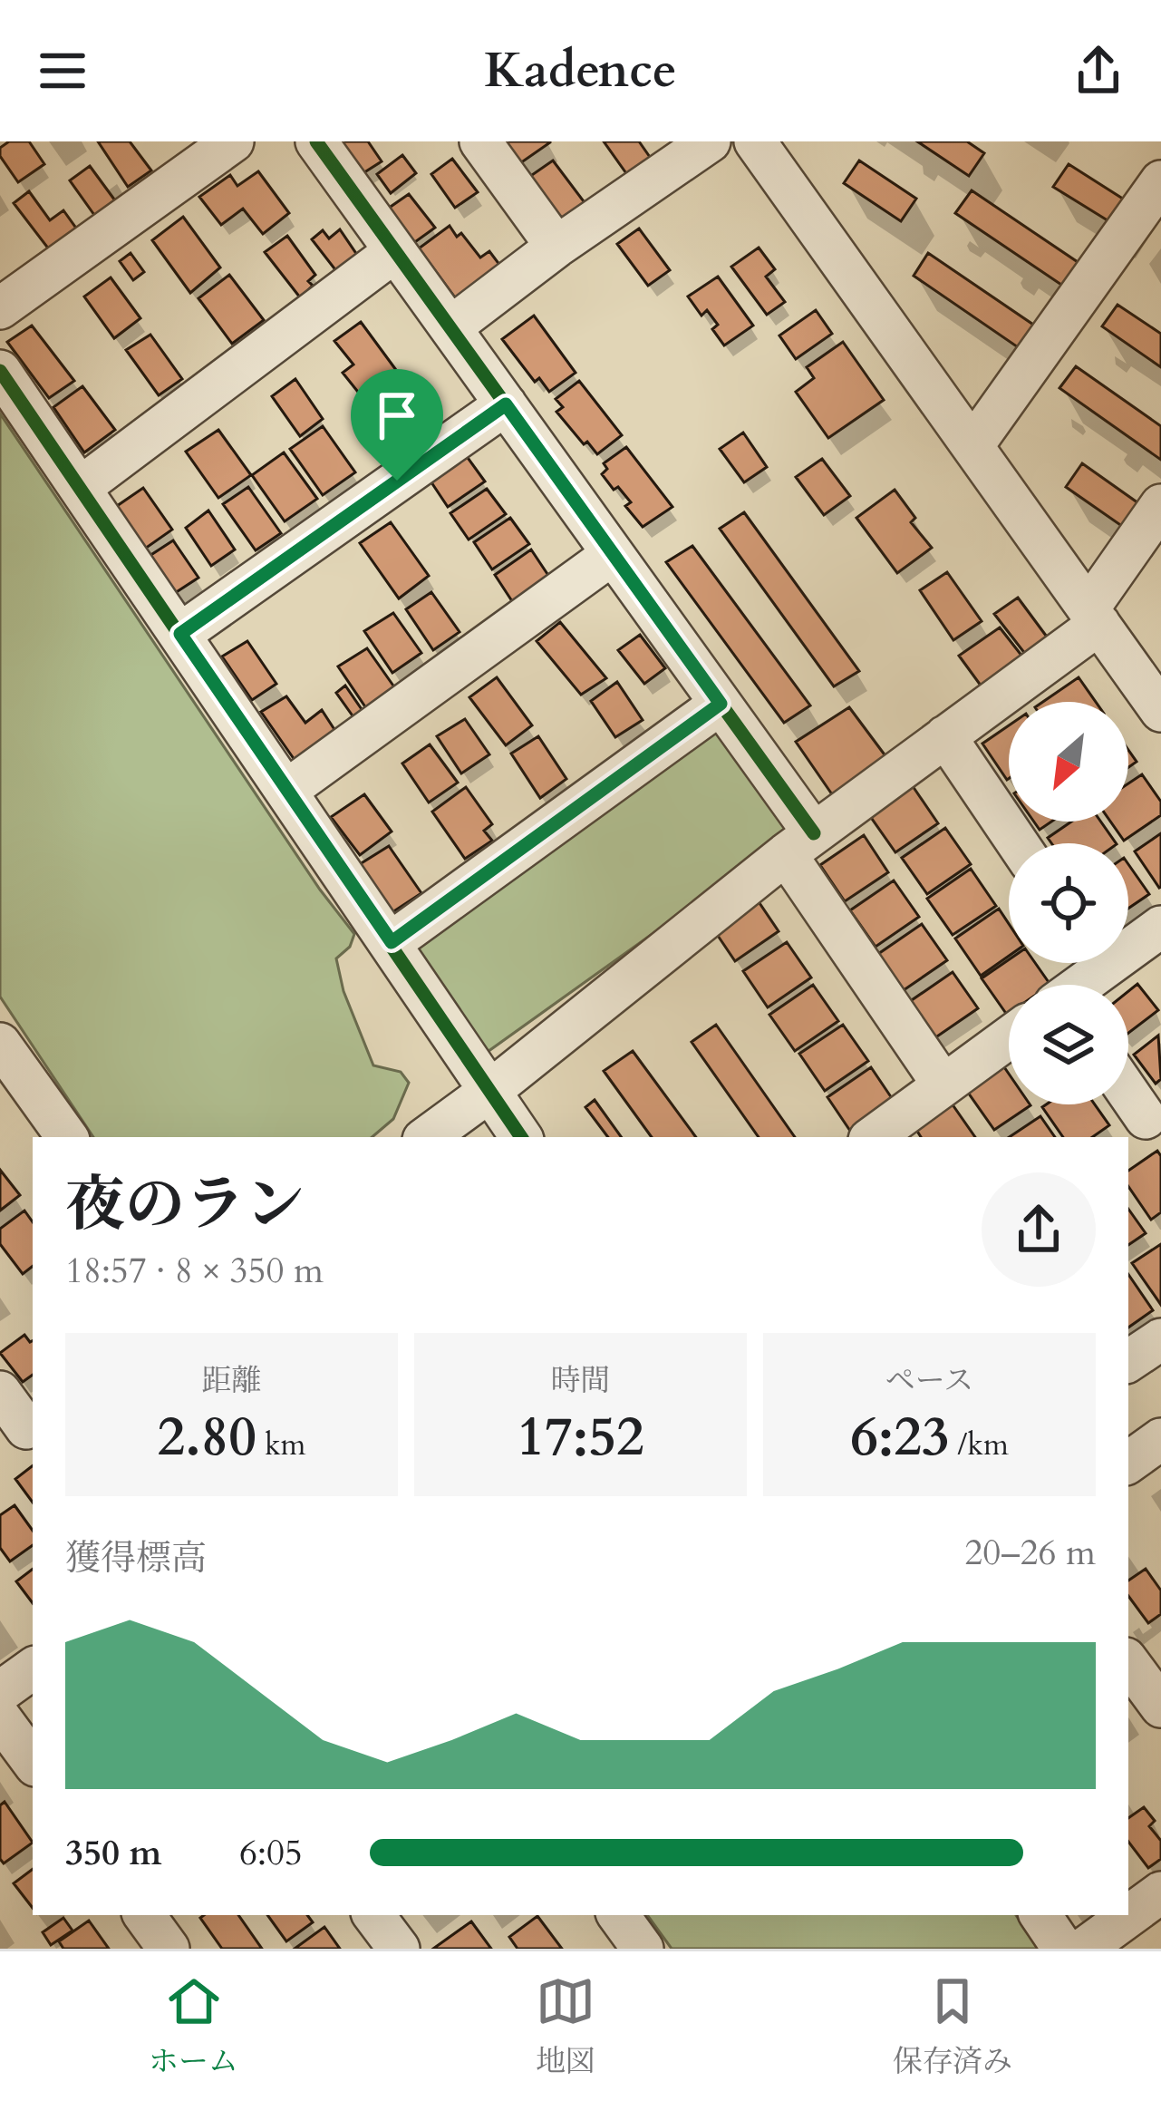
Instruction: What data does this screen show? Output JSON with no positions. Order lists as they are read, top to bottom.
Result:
{
  "north": "bottom left",
  "page": {
    "header": "Kadence",
    "heading": ["夜のラン", "18:57 · 8 × 350 m"],
    "stats": [
      ["距離", "2.80 km"],
      ["時間", "17:52"],
      ["ペース", "6:23 /km"]
    ],
    "chart": ["獲得標高", "20–26 m"],
    "list": [
      {
        "name": "350 m",
        "note": "6:05"
      }
    ],
    "tabs": ["ホーム", "地図", "保存済み"]
  }
}
